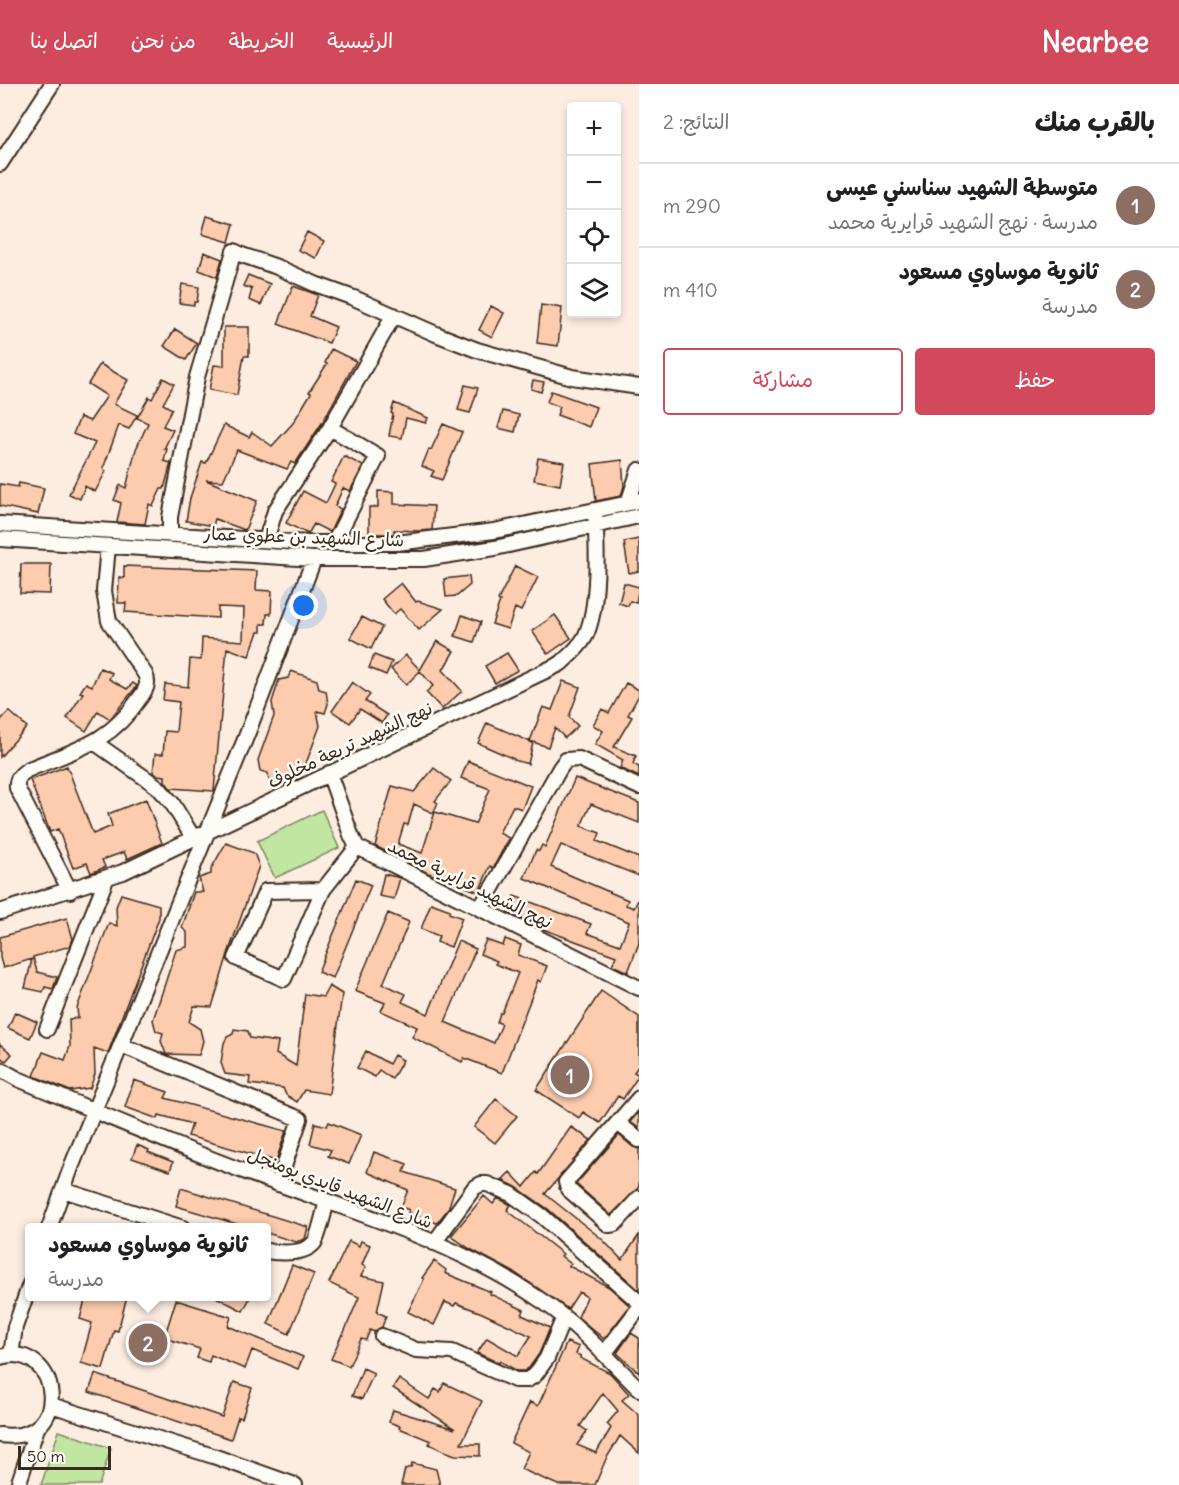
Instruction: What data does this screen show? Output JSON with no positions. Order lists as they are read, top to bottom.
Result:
{
  "streets": {
    "street": [
      "شارع الشهيد بن عطوي عمار",
      "نهج الشهيد تريعة مخلوف",
      "نهج الشهيد قرايرية محمد",
      "شارع الشهيد قايدي بومنجل"
    ]
  },
  "crossings": [
    ["شارع الشهيد بن عطوي عمار", "نهج الشهيد تريعة مخلوف"]
  ],
  "scale_bar": "50 m",
  "page": {
    "header": "Nearbee",
    "nav": [
      "الرئيسية",
      "الخريطة",
      "من نحن",
      "اتصل بنا"
    ],
    "heading": ["بالقرب منك", "النتائج: 2"],
    "map_buttons": ["+", "−"],
    "list": [
      {
        "mark": "1",
        "name": "متوسطة الشهيد سناسني عيسى",
        "note": "مدرسة · نهج الشهيد قرايرية محمد",
        "value": "290 m"
      },
      {
        "mark": "2",
        "name": "ثانوية موساوي مسعود",
        "note": "مدرسة",
        "value": "410 m"
      }
    ],
    "buttons": ["حفظ", "مشاركة"],
    "pins": ["1", "2"],
    "popup": ["ثانوية موساوي مسعود", "مدرسة"],
    "scale": "50 m"
  }
}
